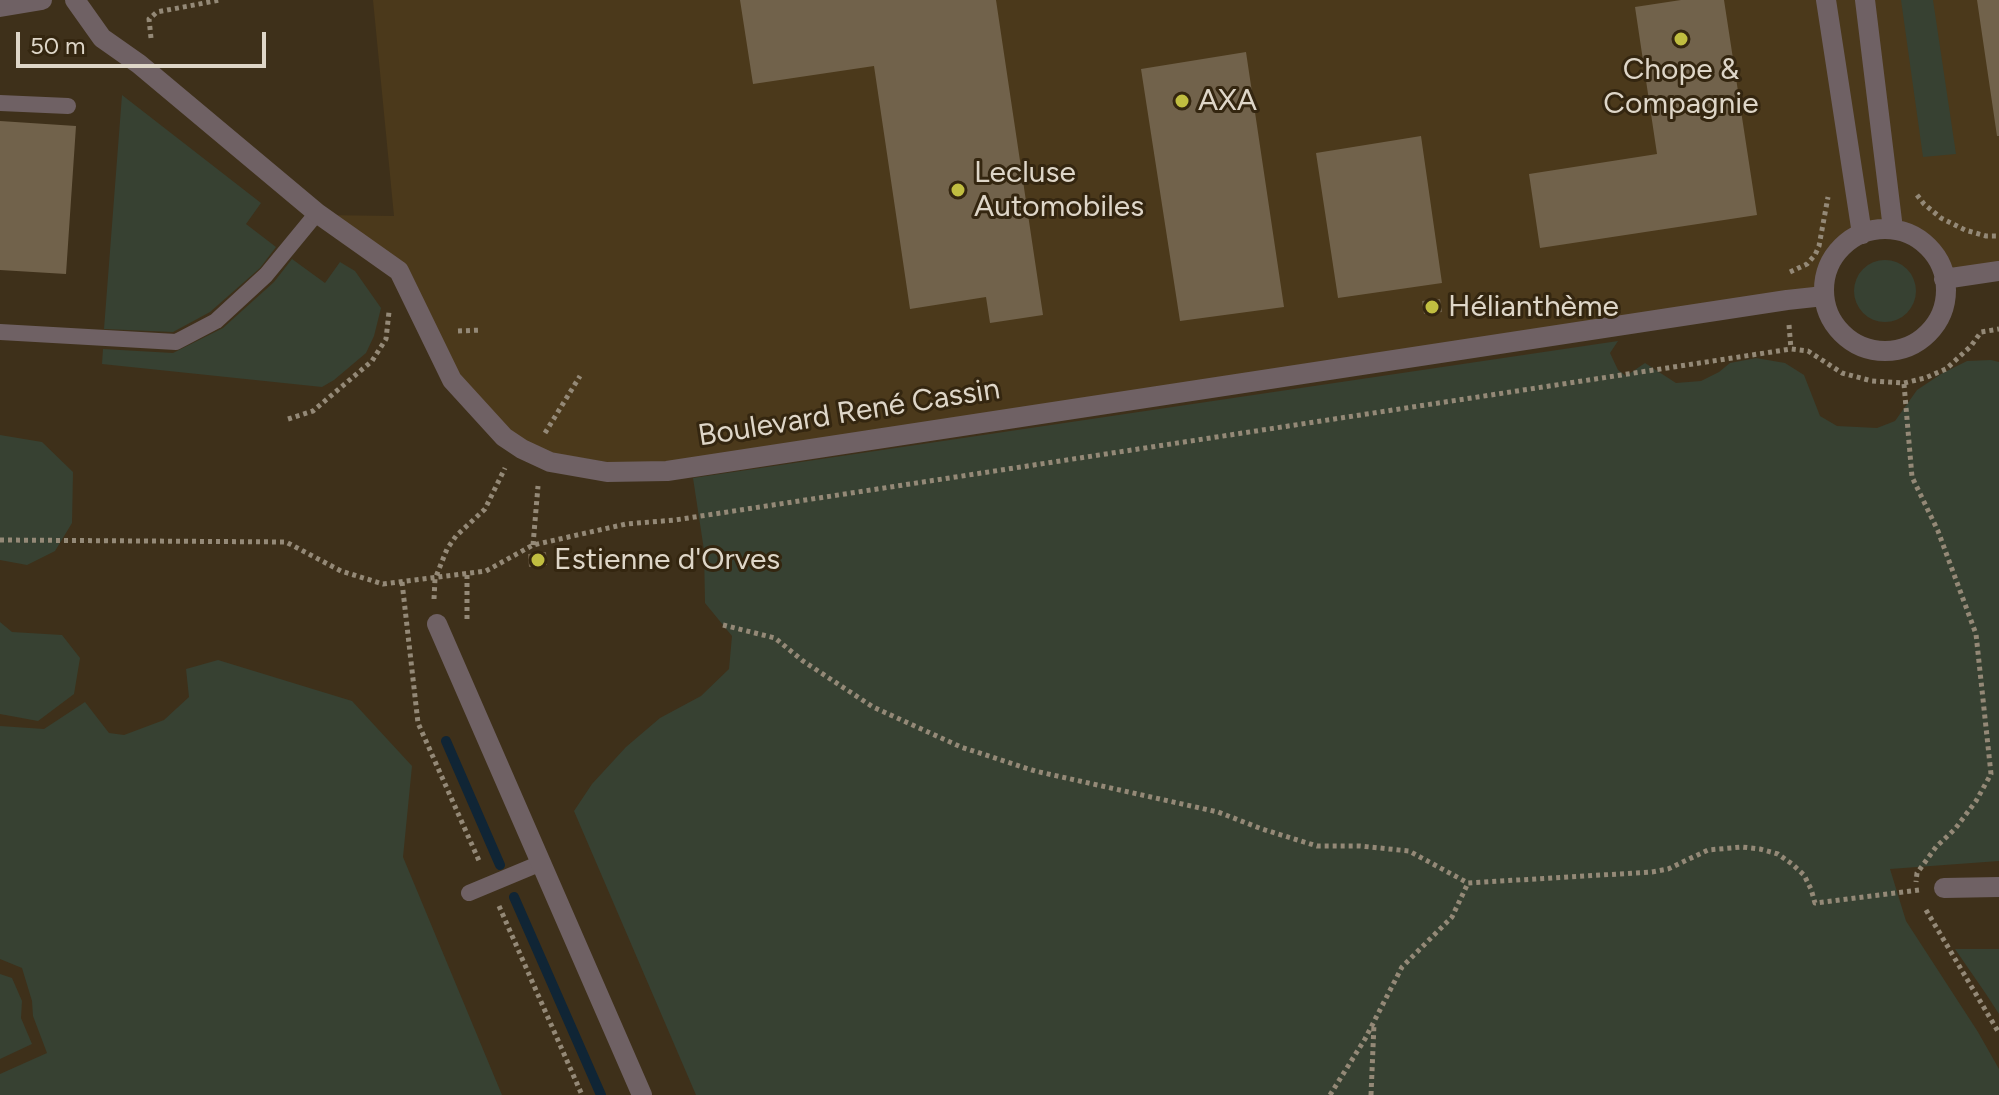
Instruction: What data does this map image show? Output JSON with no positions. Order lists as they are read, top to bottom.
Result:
{
  "streets": {
    "street": ["Boulevard René Cassin"]
  },
  "places": [
    "Chope & Compagnie",
    "AXA",
    "Lecluse Automobiles",
    "Hélianthème",
    "Estienne d'Orves"
  ],
  "scale_bar": "50 m"
}
